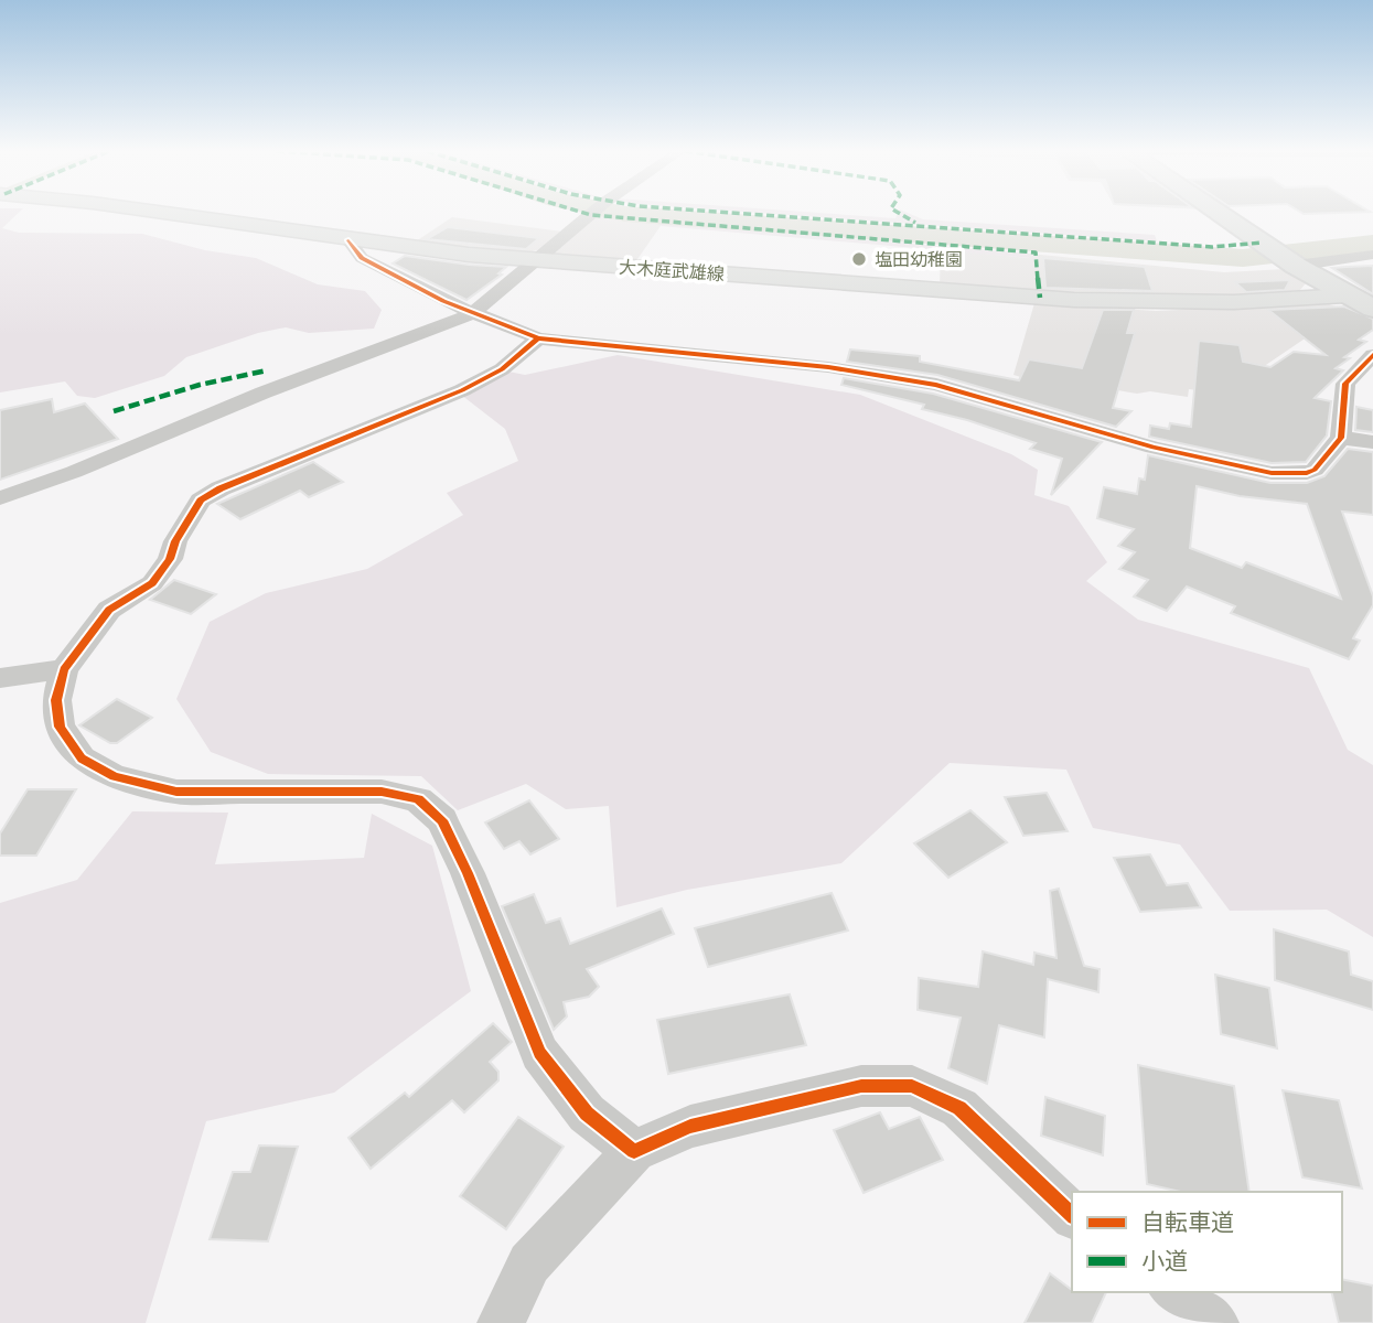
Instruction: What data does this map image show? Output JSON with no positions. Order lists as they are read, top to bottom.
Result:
{
  "streets": {
    "main road": ["大木庭武雄線"]
  },
  "places": ["塩田幼稚園"],
  "legend": ["自転車道", "小道"]
}
